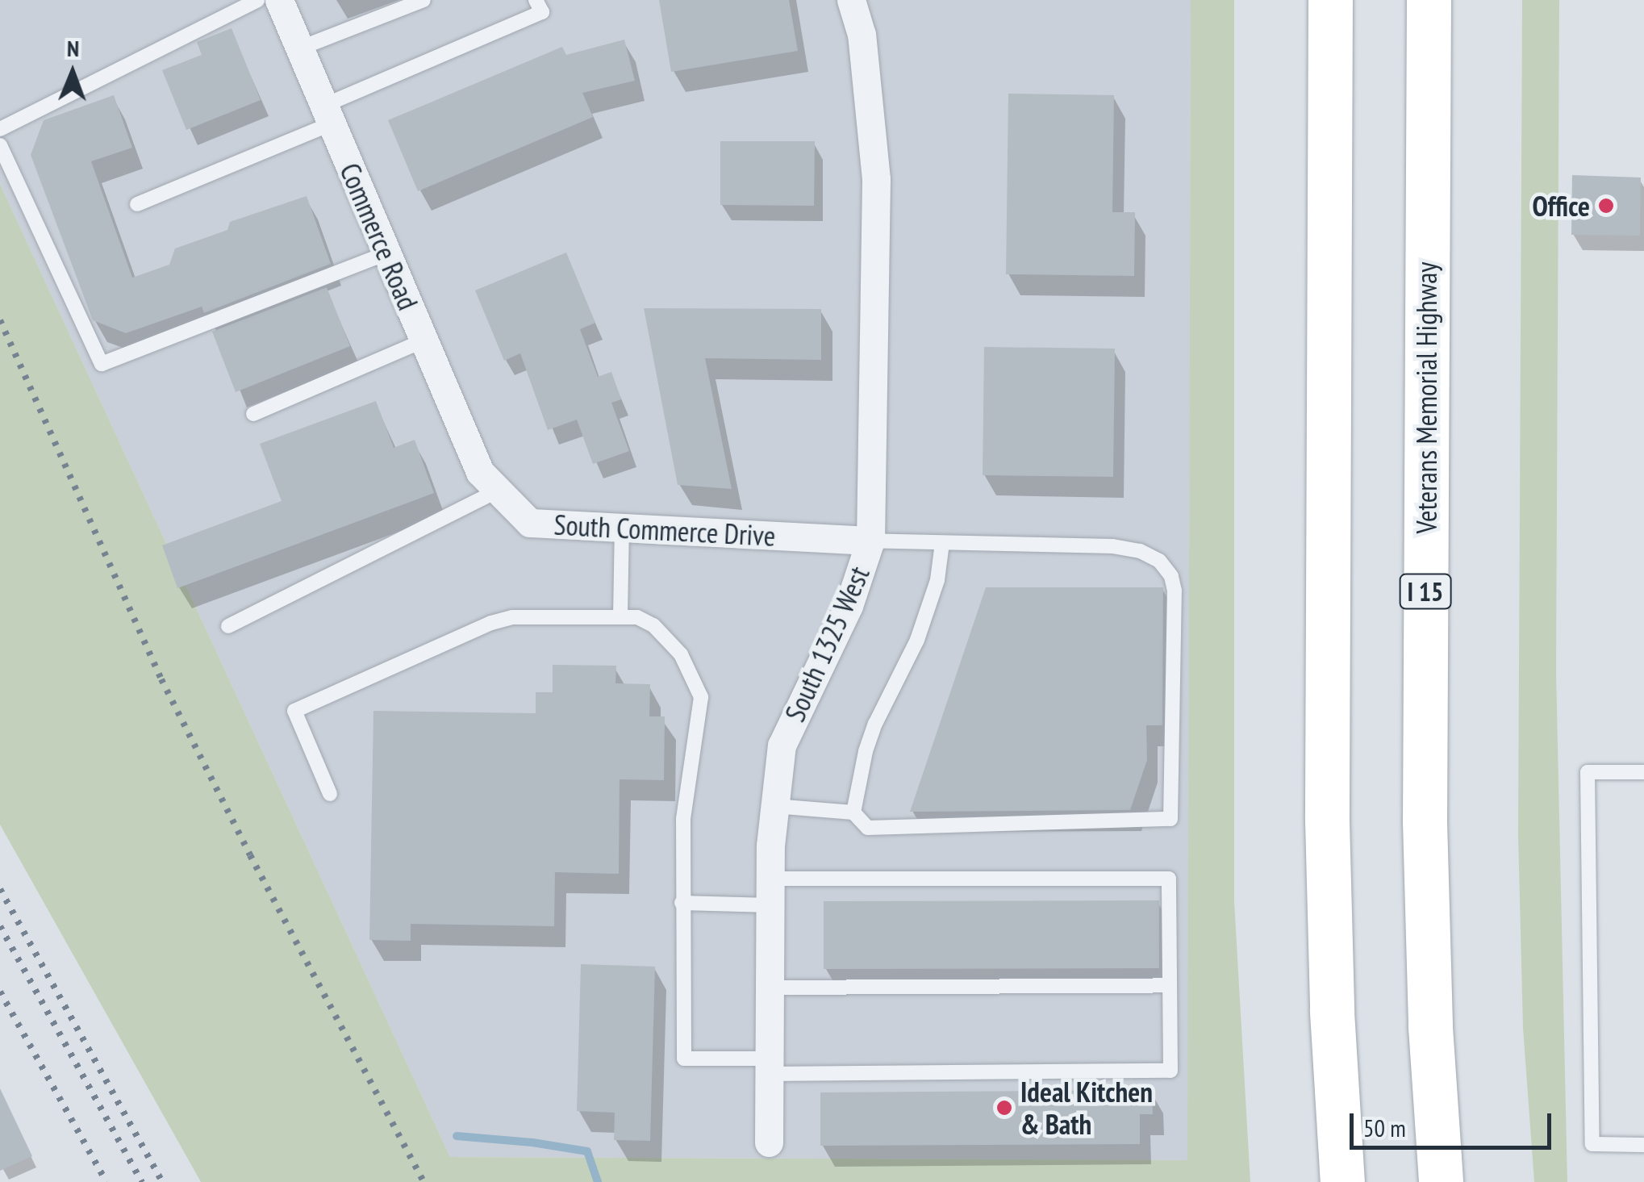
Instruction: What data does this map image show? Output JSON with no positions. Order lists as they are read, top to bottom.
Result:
{
  "streets": {
    "highway": ["Veterans Memorial Highway", "I 15"],
    "street": ["Commerce Road", "South Commerce Drive", "South 1325 West"]
  },
  "crossings": [
    ["Commerce Road", "South Commerce Drive"],
    ["South Commerce Drive", "South 1325 West"]
  ],
  "places": ["Office", "Ideal Kitchen & Bath"],
  "scale_bar": "50 m",
  "north": "top"
}
